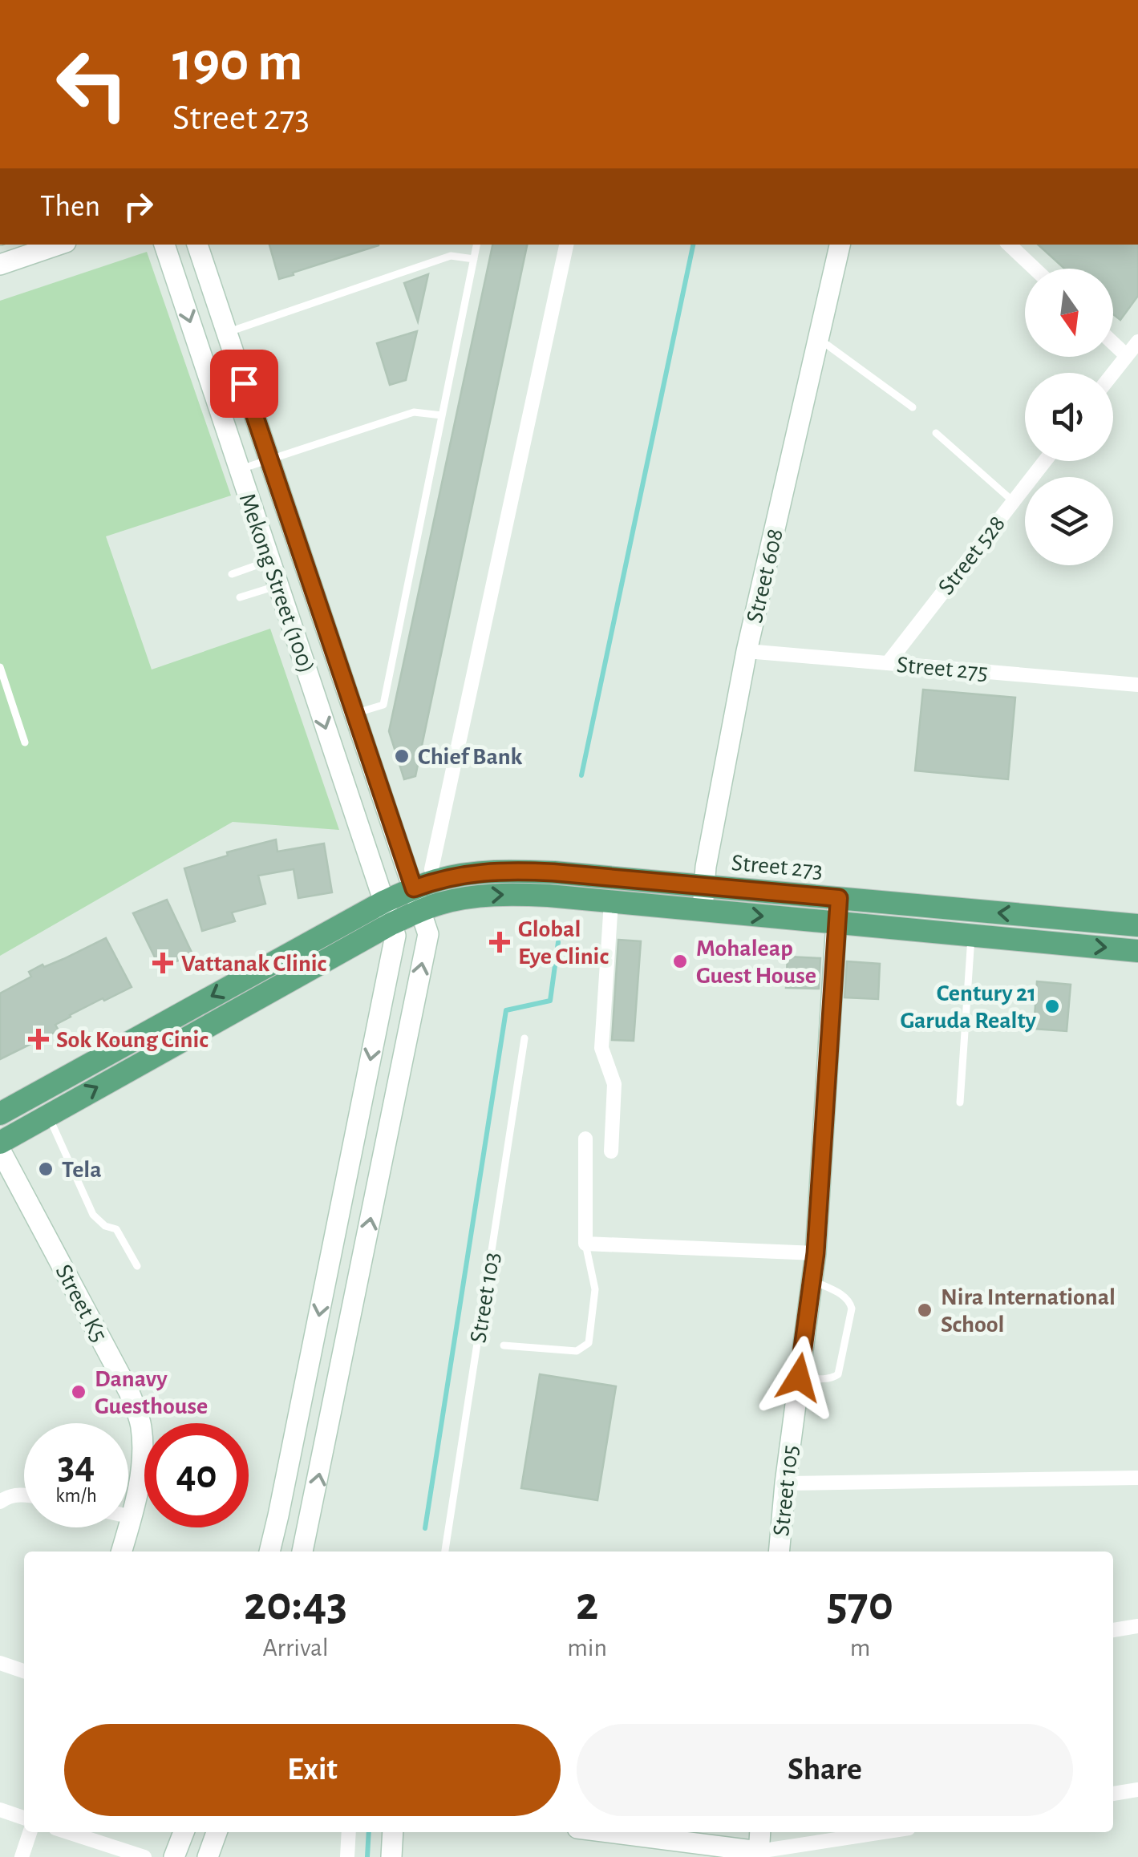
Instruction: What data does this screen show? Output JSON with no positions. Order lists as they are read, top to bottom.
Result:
{
  "streets": {
    "main road": ["Street 273"],
    "street": [
      "Street 528",
      "Street 608",
      "Mekong Street (100)",
      "Street 275",
      "Street K5",
      "Street 105"
    ],
    "lane": ["Street 103"]
  },
  "crossings": [
    ["Street 528", "Street 275"],
    ["Street 608", "Street 275"],
    ["Street 608", "Street 273"],
    ["Mekong Street (100)", "Street 273"],
    ["Street 273", "Street 105"]
  ],
  "places": {
    "other": [
      "Chief Bank",
      "Mohaleap Guest House",
      "Century 21 Garuda Realty",
      "Tela",
      "Nira International School",
      "Danavy Guesthouse"
    ],
    "health": ["Global Eye Clinic", "Vattanak Clinic", "Sok Koung Cinic"]
  },
  "north": "bottom",
  "page": {
    "turn": ["190 m", "Street 273"],
    "then": "Then",
    "speed": "34 km/h",
    "limit": "40",
    "eta": [
      "20:43",
      "Arrival",
      "2",
      "min",
      "570",
      "m"
    ],
    "buttons": ["Exit", "Share"]
  }
}
